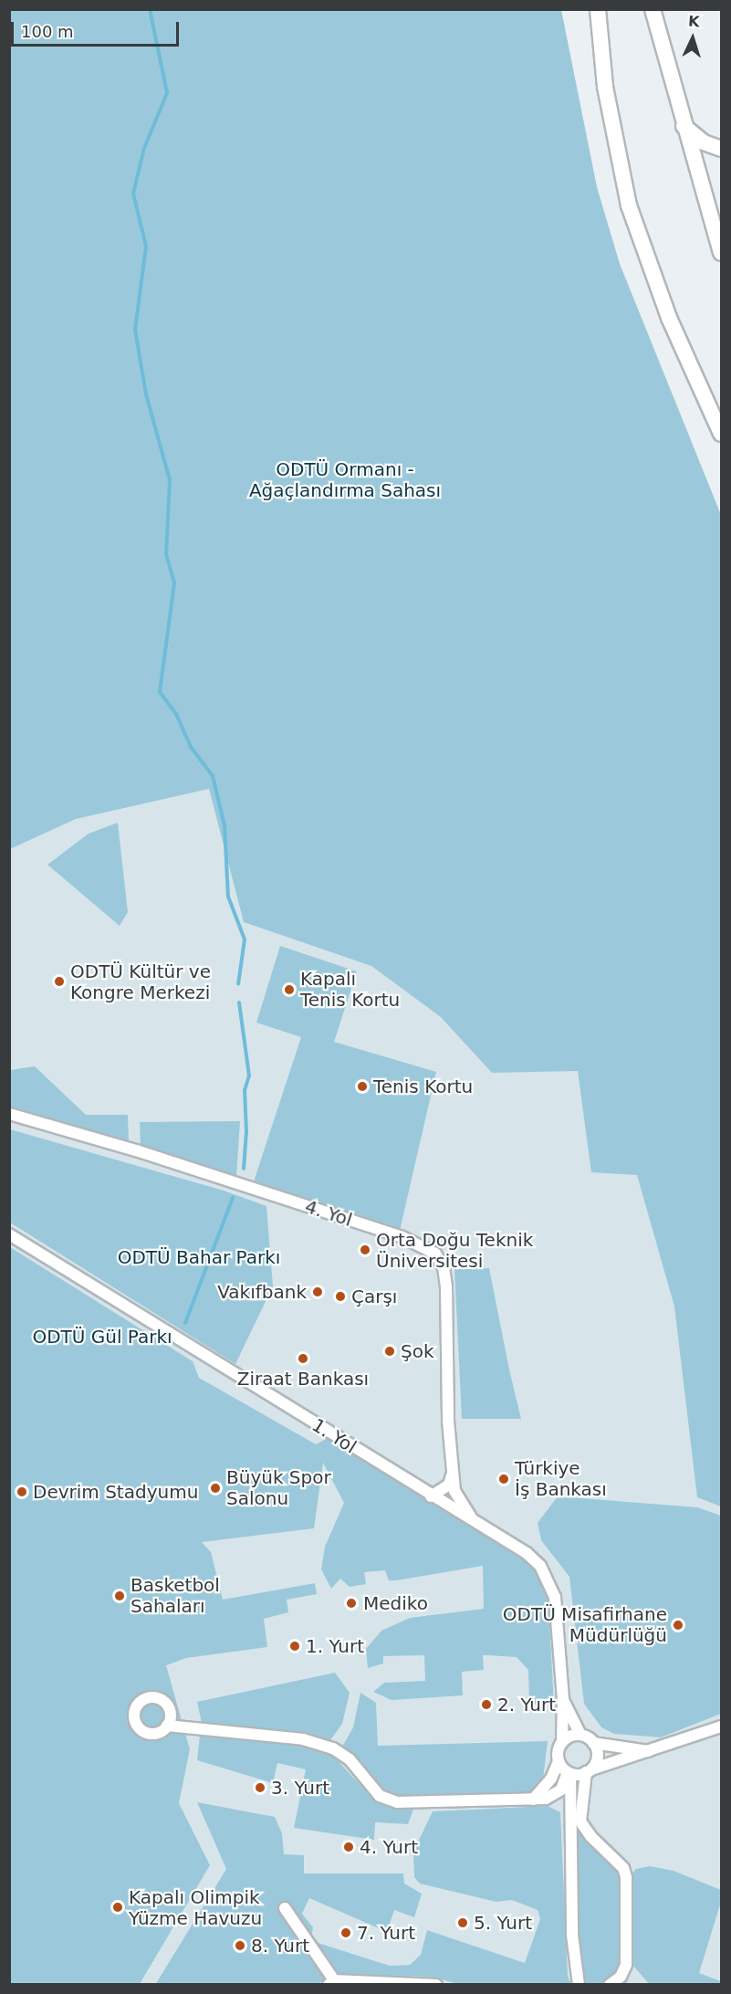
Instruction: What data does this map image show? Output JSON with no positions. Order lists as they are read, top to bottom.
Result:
{
  "streets": {
    "street": ["4. Yol", "1. Yol"]
  },
  "crossings": [
    ["4. Yol", "1. Yol"]
  ],
  "parks": ["ODTÜ Ormanı - Ağaçlandırma Sahası", "ODTÜ Bahar Parkı", "ODTÜ Gül Parkı"],
  "places": [
    "ODTÜ Kültür ve Kongre Merkezi",
    "Kapalı Tenis Kortu",
    "Tenis Kortu",
    "Orta Doğu Teknik Üniversitesi",
    "Vakıfbank",
    "Çarşı",
    "Şok",
    "Ziraat Bankası",
    "Türkiye İş Bankası",
    "Büyük Spor Salonu",
    "Devrim Stadyumu",
    "Basketbol Sahaları",
    "Mediko",
    "ODTÜ Misafirhane Müdürlüğü",
    "1. Yurt",
    "2. Yurt",
    "3. Yurt",
    "4. Yurt",
    "Kapalı Olimpik Yüzme Havuzu",
    "5. Yurt",
    "7. Yurt",
    "8. Yurt"
  ],
  "scale_bar": "100 m",
  "north": "top"
}
